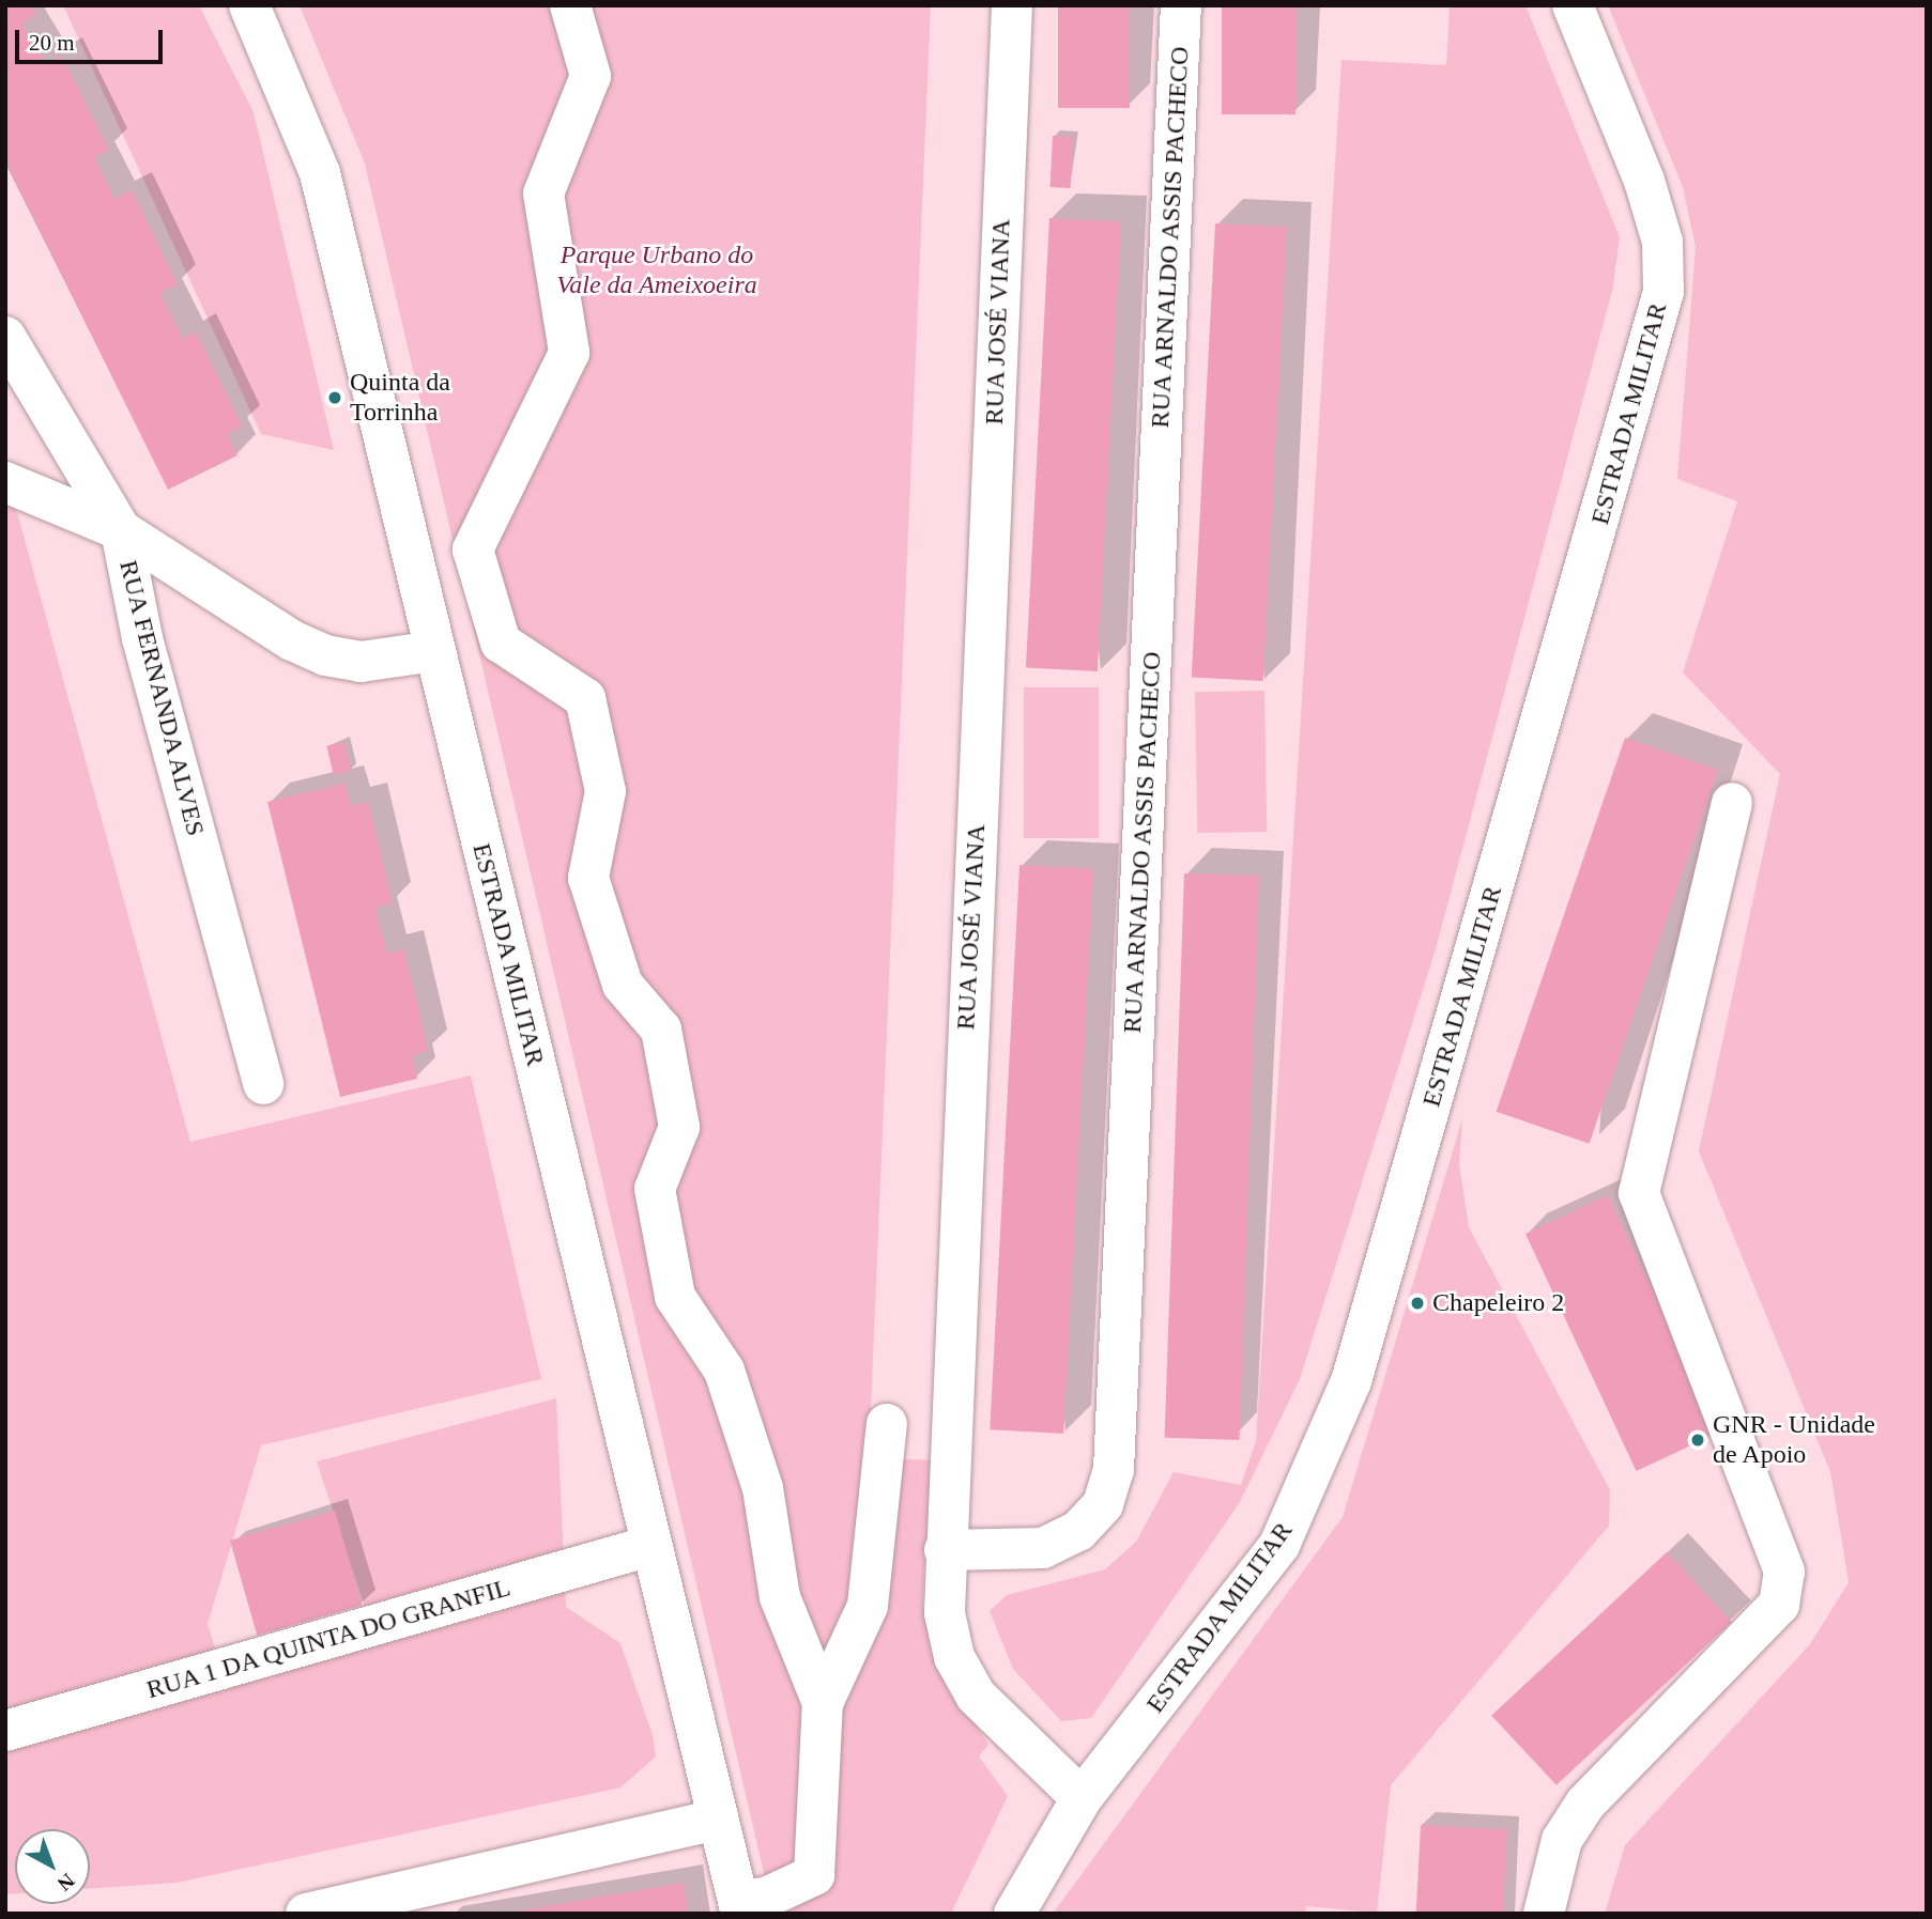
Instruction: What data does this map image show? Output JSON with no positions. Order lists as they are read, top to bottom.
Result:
{
  "streets": {
    "street": [
      "RUA ARNALDO ASSIS PACHECO",
      "RUA JOSÉ VIANA",
      "ESTRADA MILITAR",
      "RUA FERNANDA ALVES",
      "RUA 1 DA QUINTA DO GRANFIL"
    ]
  },
  "crossings": [
    ["RUA ARNALDO ASSIS PACHECO", "RUA JOSÉ VIANA"],
    ["RUA JOSÉ VIANA", "ESTRADA MILITAR"],
    ["ESTRADA MILITAR", "RUA 1 DA QUINTA DO GRANFIL"]
  ],
  "parks": ["Parque Urbano do Vale da Ameixoeira"],
  "places": ["Quinta da Torrinha", "Chapeleiro 2", "GNR - Unidade de Apoio"],
  "scale_bar": "20 m",
  "north": "bottom right"
}
